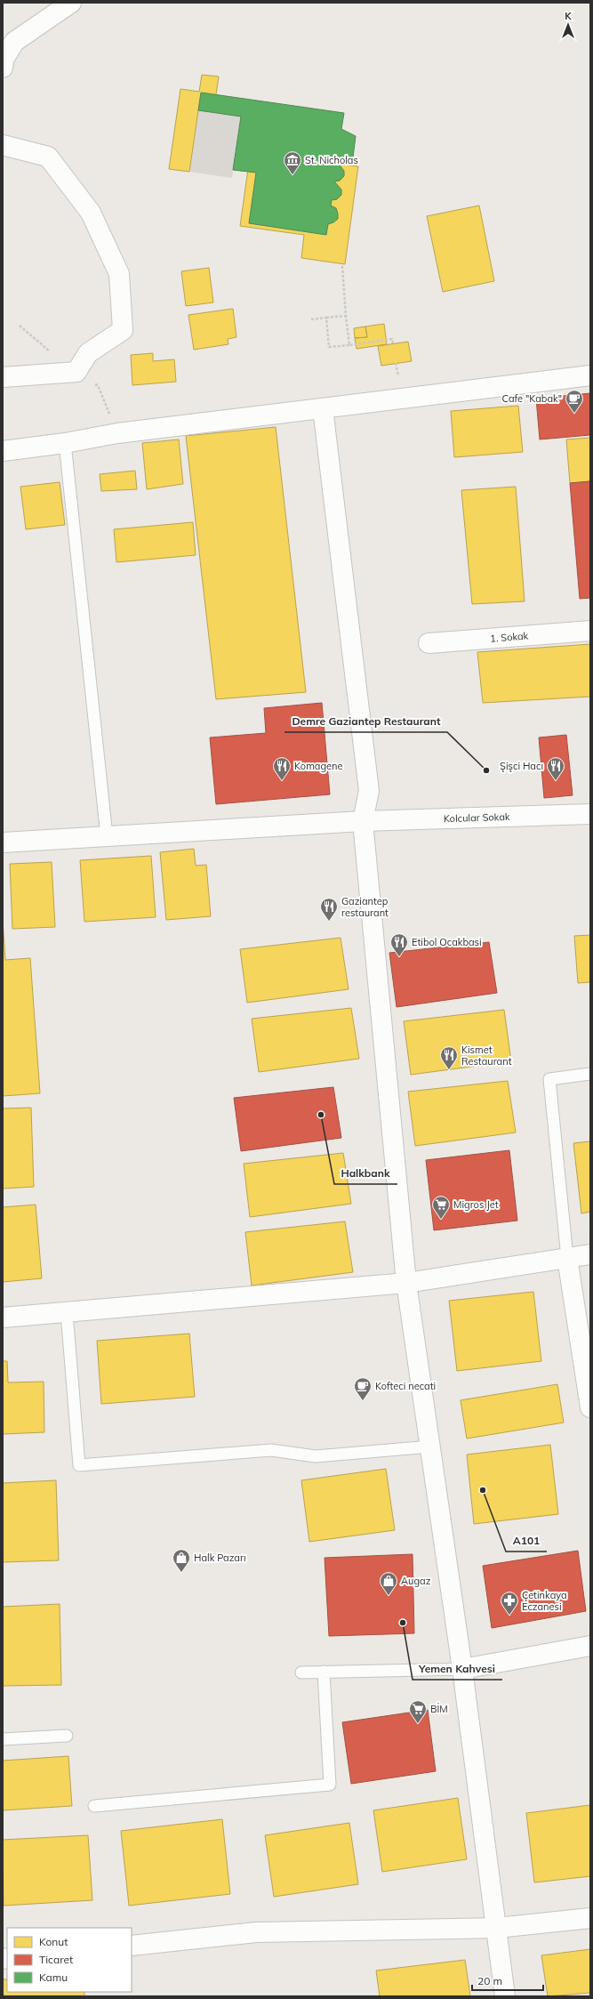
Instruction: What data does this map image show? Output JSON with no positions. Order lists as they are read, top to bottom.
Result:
{
  "streets": {
    "street": ["1. Sokak", "Kolcular Sokak"]
  },
  "places": {
    "museum": ["St. Nicholas"],
    "cafe": ["Cafe \"Kabak\"", "Kofteci necati"],
    "other": [
      "Demre Gaziantep Restaurant",
      "Halkbank",
      "A101",
      "Yemen Kahvesi"
    ],
    "restaurant": [
      "Komagene",
      "Şişci Hacı",
      "Gaziantep restaurant",
      "Etibol Ocakbasi",
      "Kismet Restaurant"
    ],
    "supermarket": ["Migros Jet", "BİM"],
    "shop": ["Halk Pazarı", "Augaz"],
    "pharmacy": ["Çetinkaya Eczanesi"]
  },
  "legend": ["Konut", "Ticaret", "Kamu"],
  "scale_bar": "20 m",
  "north": "top"
}
